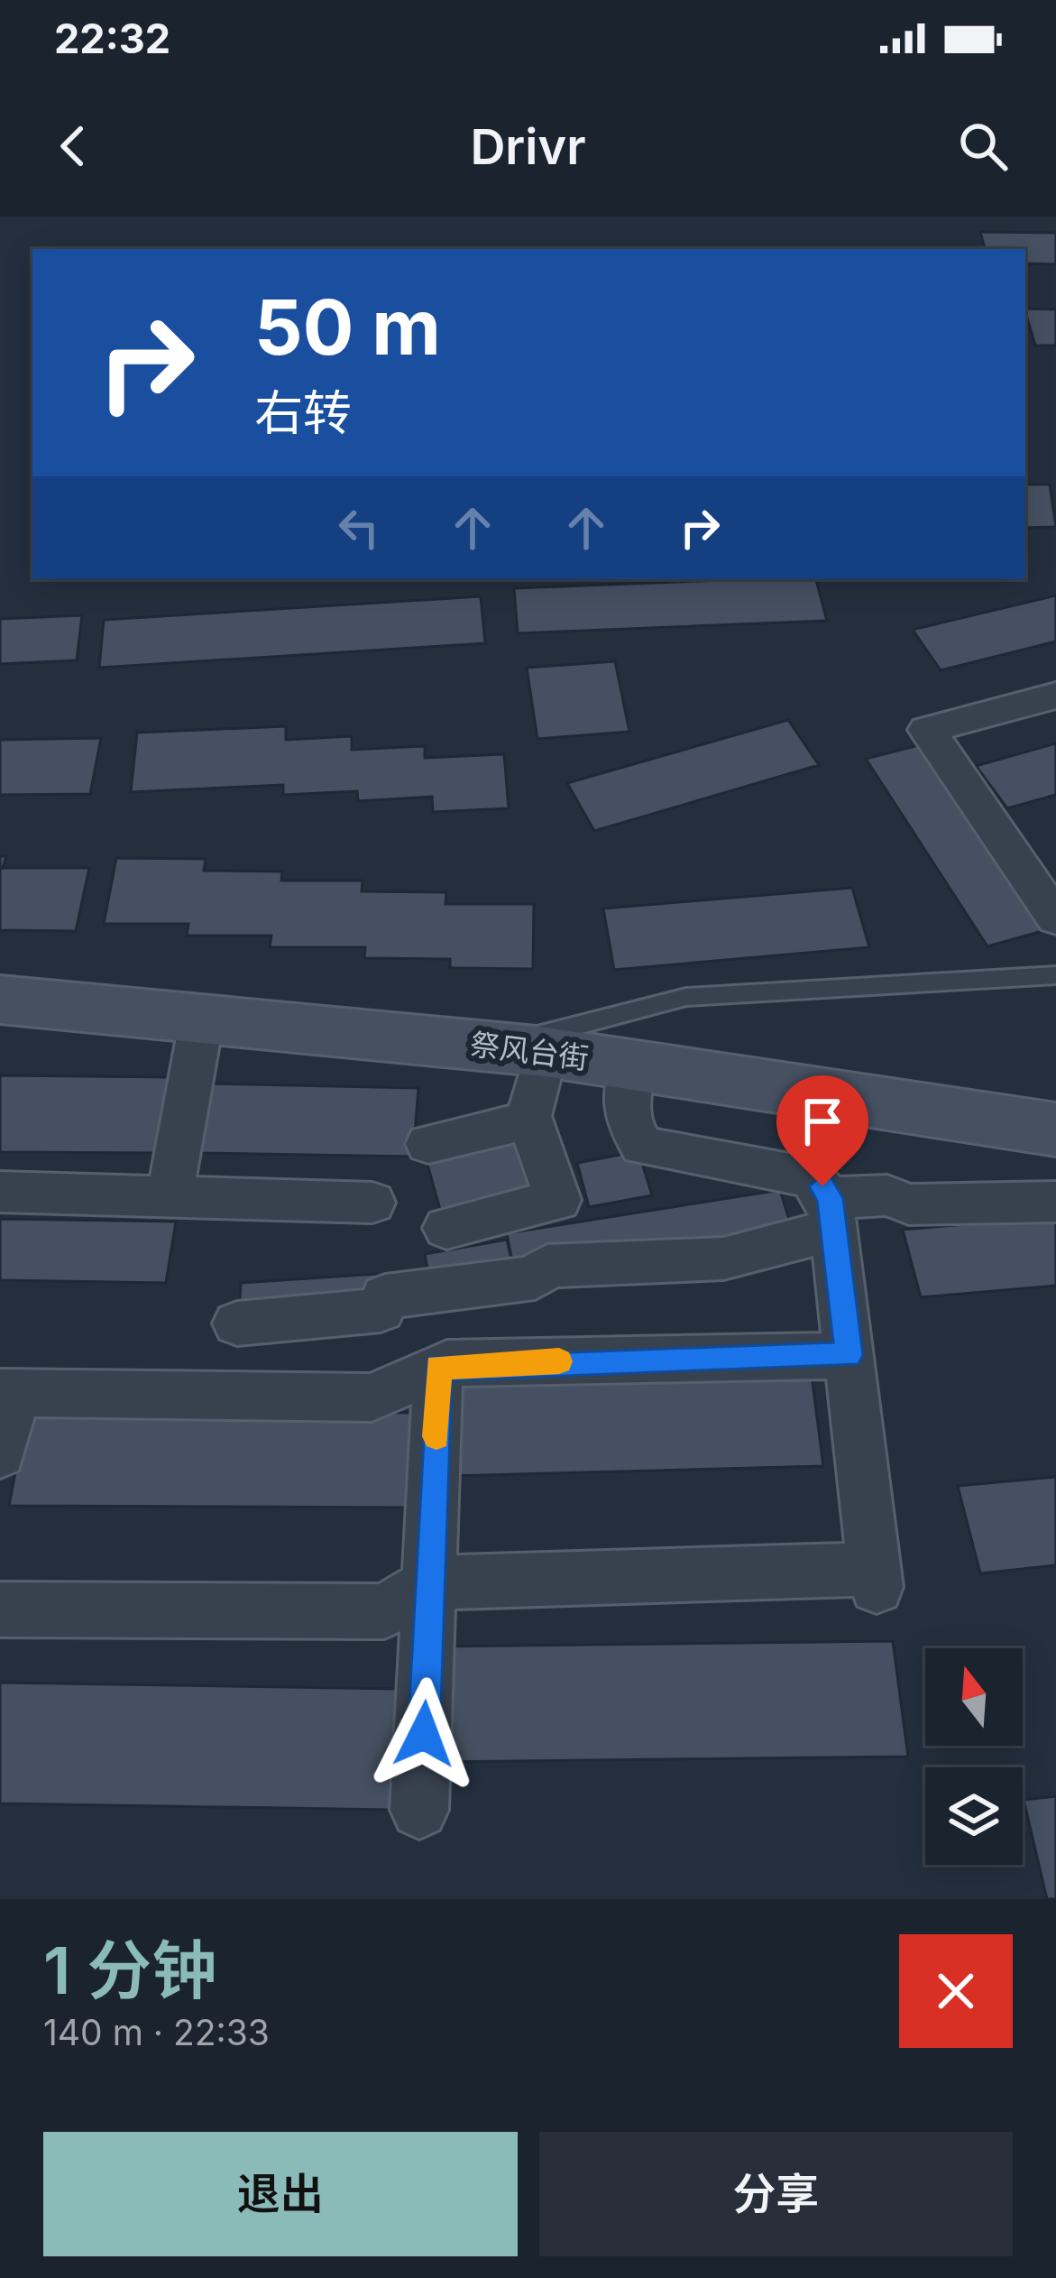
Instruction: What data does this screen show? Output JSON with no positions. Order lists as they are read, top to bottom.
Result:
{
  "streets": {
    "main road": ["祭风台街"]
  },
  "north": "top",
  "page": {
    "status": "22:32",
    "header": "Drivr",
    "turn": ["50 m", "右转"],
    "heading": ["1 分钟", "140 m · 22:33"],
    "buttons": ["退出", "分享"]
  }
}
